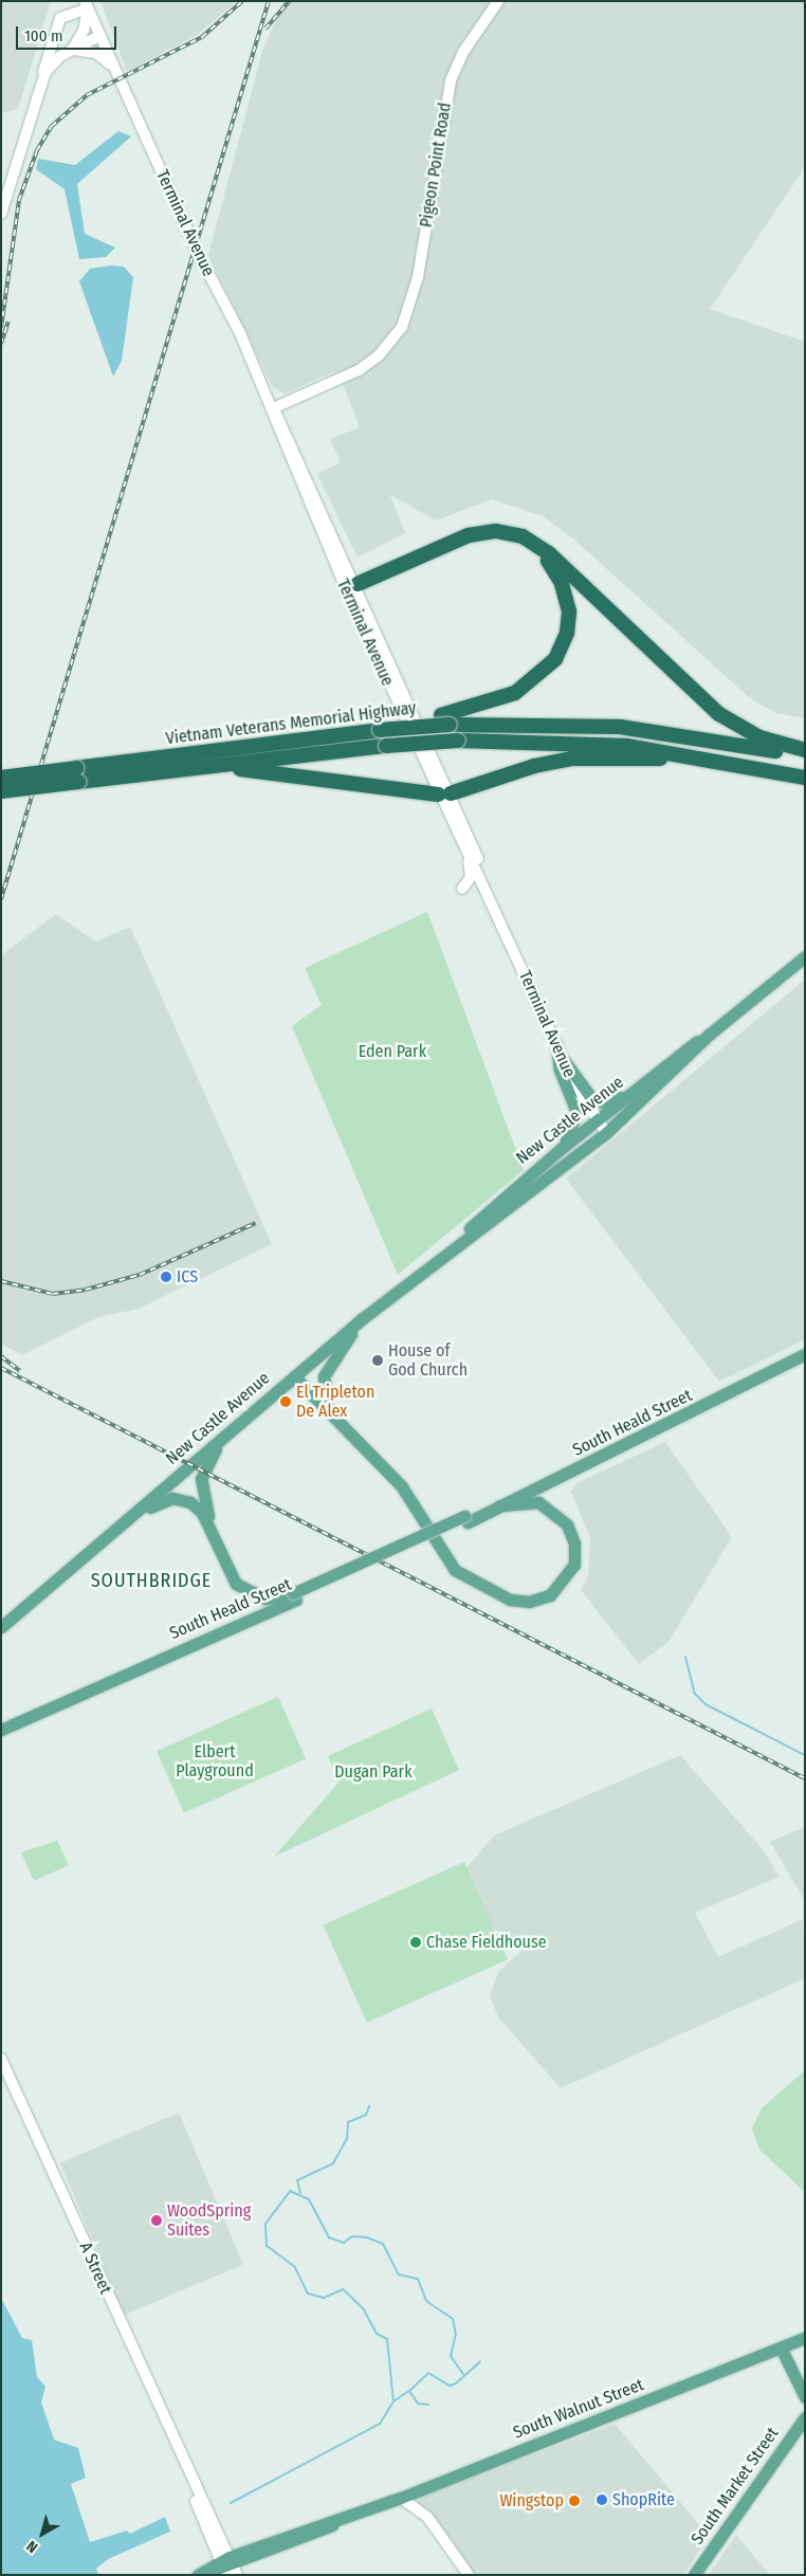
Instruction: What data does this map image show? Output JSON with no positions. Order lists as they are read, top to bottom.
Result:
{
  "streets": {
    "highway": ["Vietnam Veterans Memorial Highway"],
    "main road": [
      "Pigeon Point Road",
      "Terminal Avenue",
      "New Castle Avenue",
      "South Heald Street",
      "A Street",
      "South Walnut Street",
      "South Market Street"
    ]
  },
  "crossings": [
    ["Pigeon Point Road", "Terminal Avenue"],
    ["Terminal Avenue", "New Castle Avenue"],
    ["A Street", "South Walnut Street"]
  ],
  "districts": ["SOUTHBRIDGE"],
  "parks": ["Eden Park", "Elbert Playground", "Dugan Park"],
  "places": [
    "ICS",
    "House of God Church",
    "El Tripleton De Alex",
    "Chase Fieldhouse",
    "WoodSpring Suites",
    "ShopRite",
    "Wingstop"
  ],
  "scale_bar": "100 m",
  "north": "bottom left"
}
